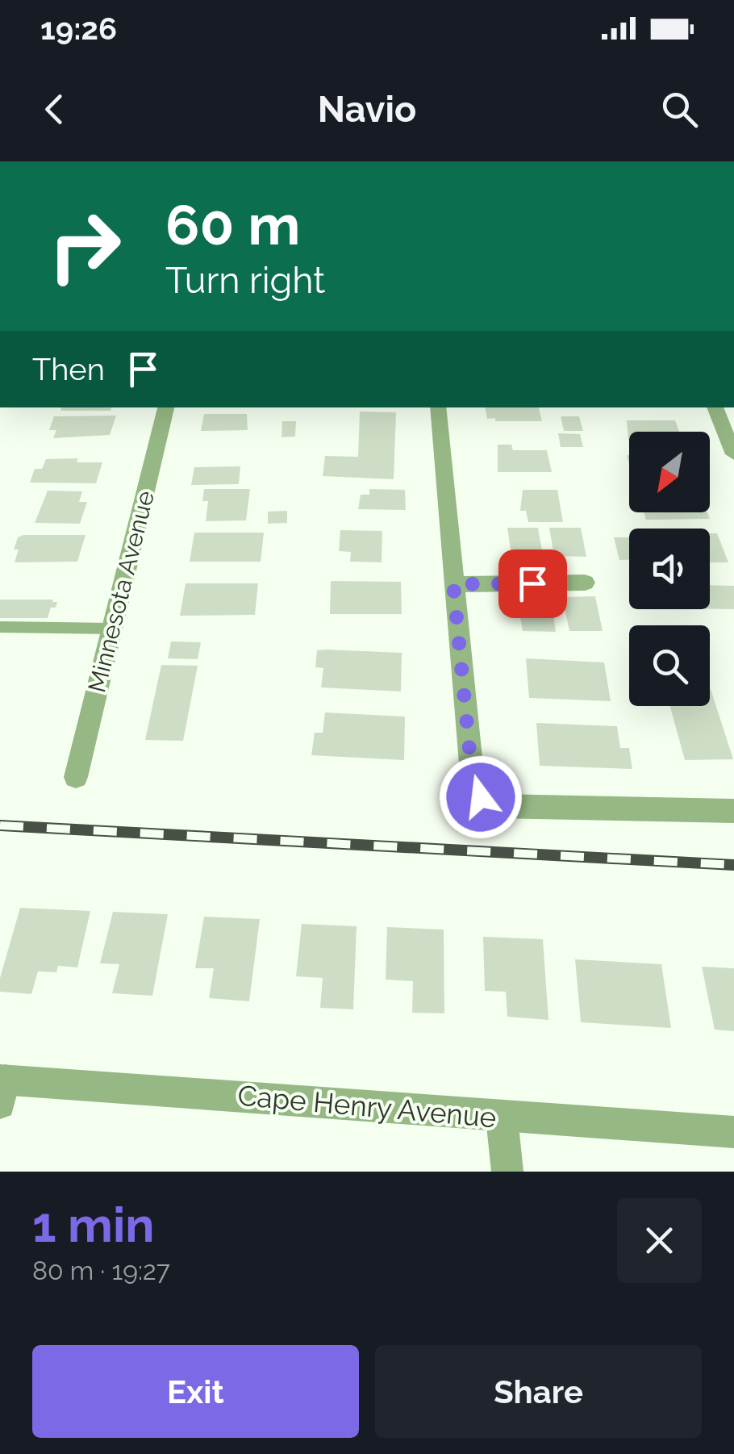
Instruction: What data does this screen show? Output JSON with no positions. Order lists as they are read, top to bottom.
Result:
{
  "streets": {
    "street": ["Minnesota Avenue", "Cape Henry Avenue"]
  },
  "north": "bottom left",
  "page": {
    "status": "19:26",
    "header": "Navio",
    "turn": ["60 m", "Turn right"],
    "then": "Then",
    "heading": ["1 min", "80 m · 19:27"],
    "buttons": ["Exit", "Share"]
  }
}
